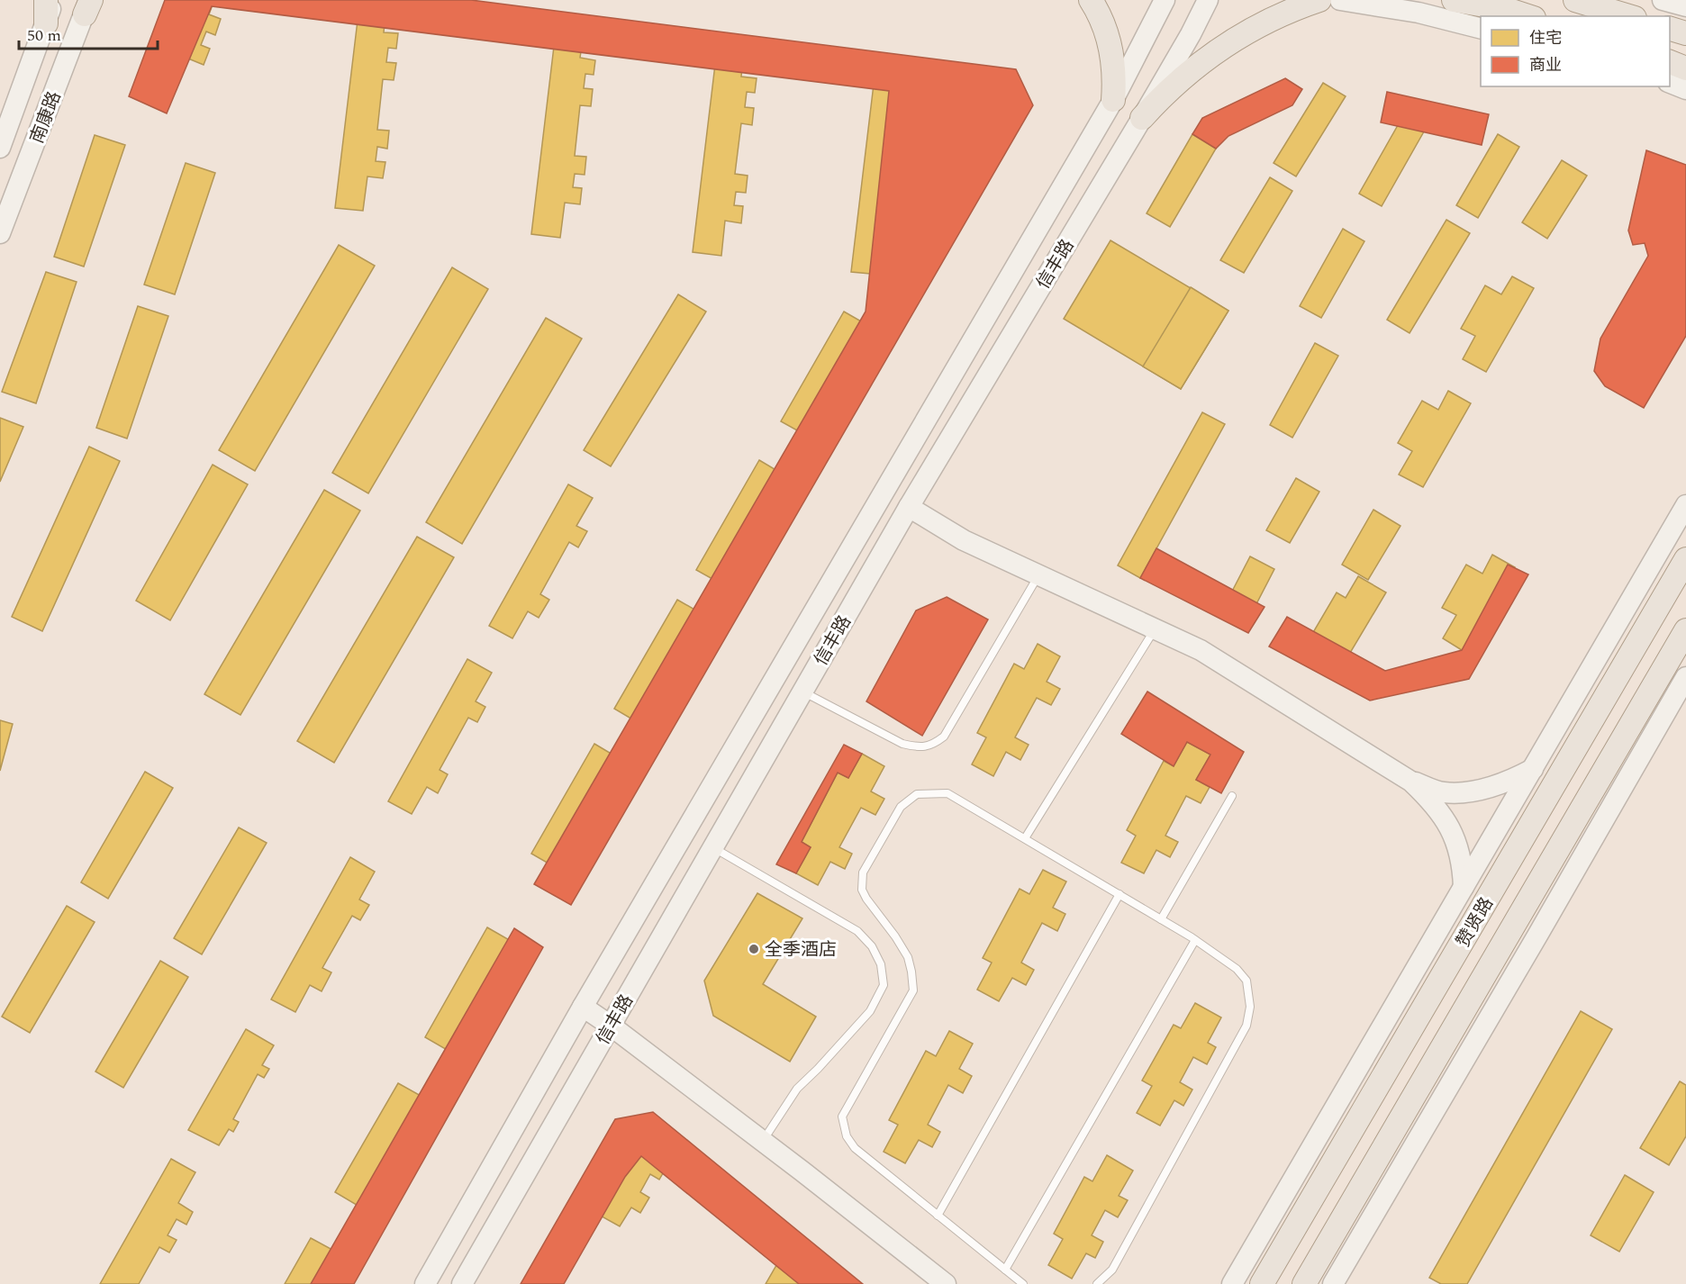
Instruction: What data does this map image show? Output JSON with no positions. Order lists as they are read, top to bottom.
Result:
{
  "streets": {
    "main road": ["南康路", "信丰路", "赞贤路"]
  },
  "places": ["全季酒店"],
  "legend": ["住宅", "商业"],
  "scale_bar": "50 m"
}
